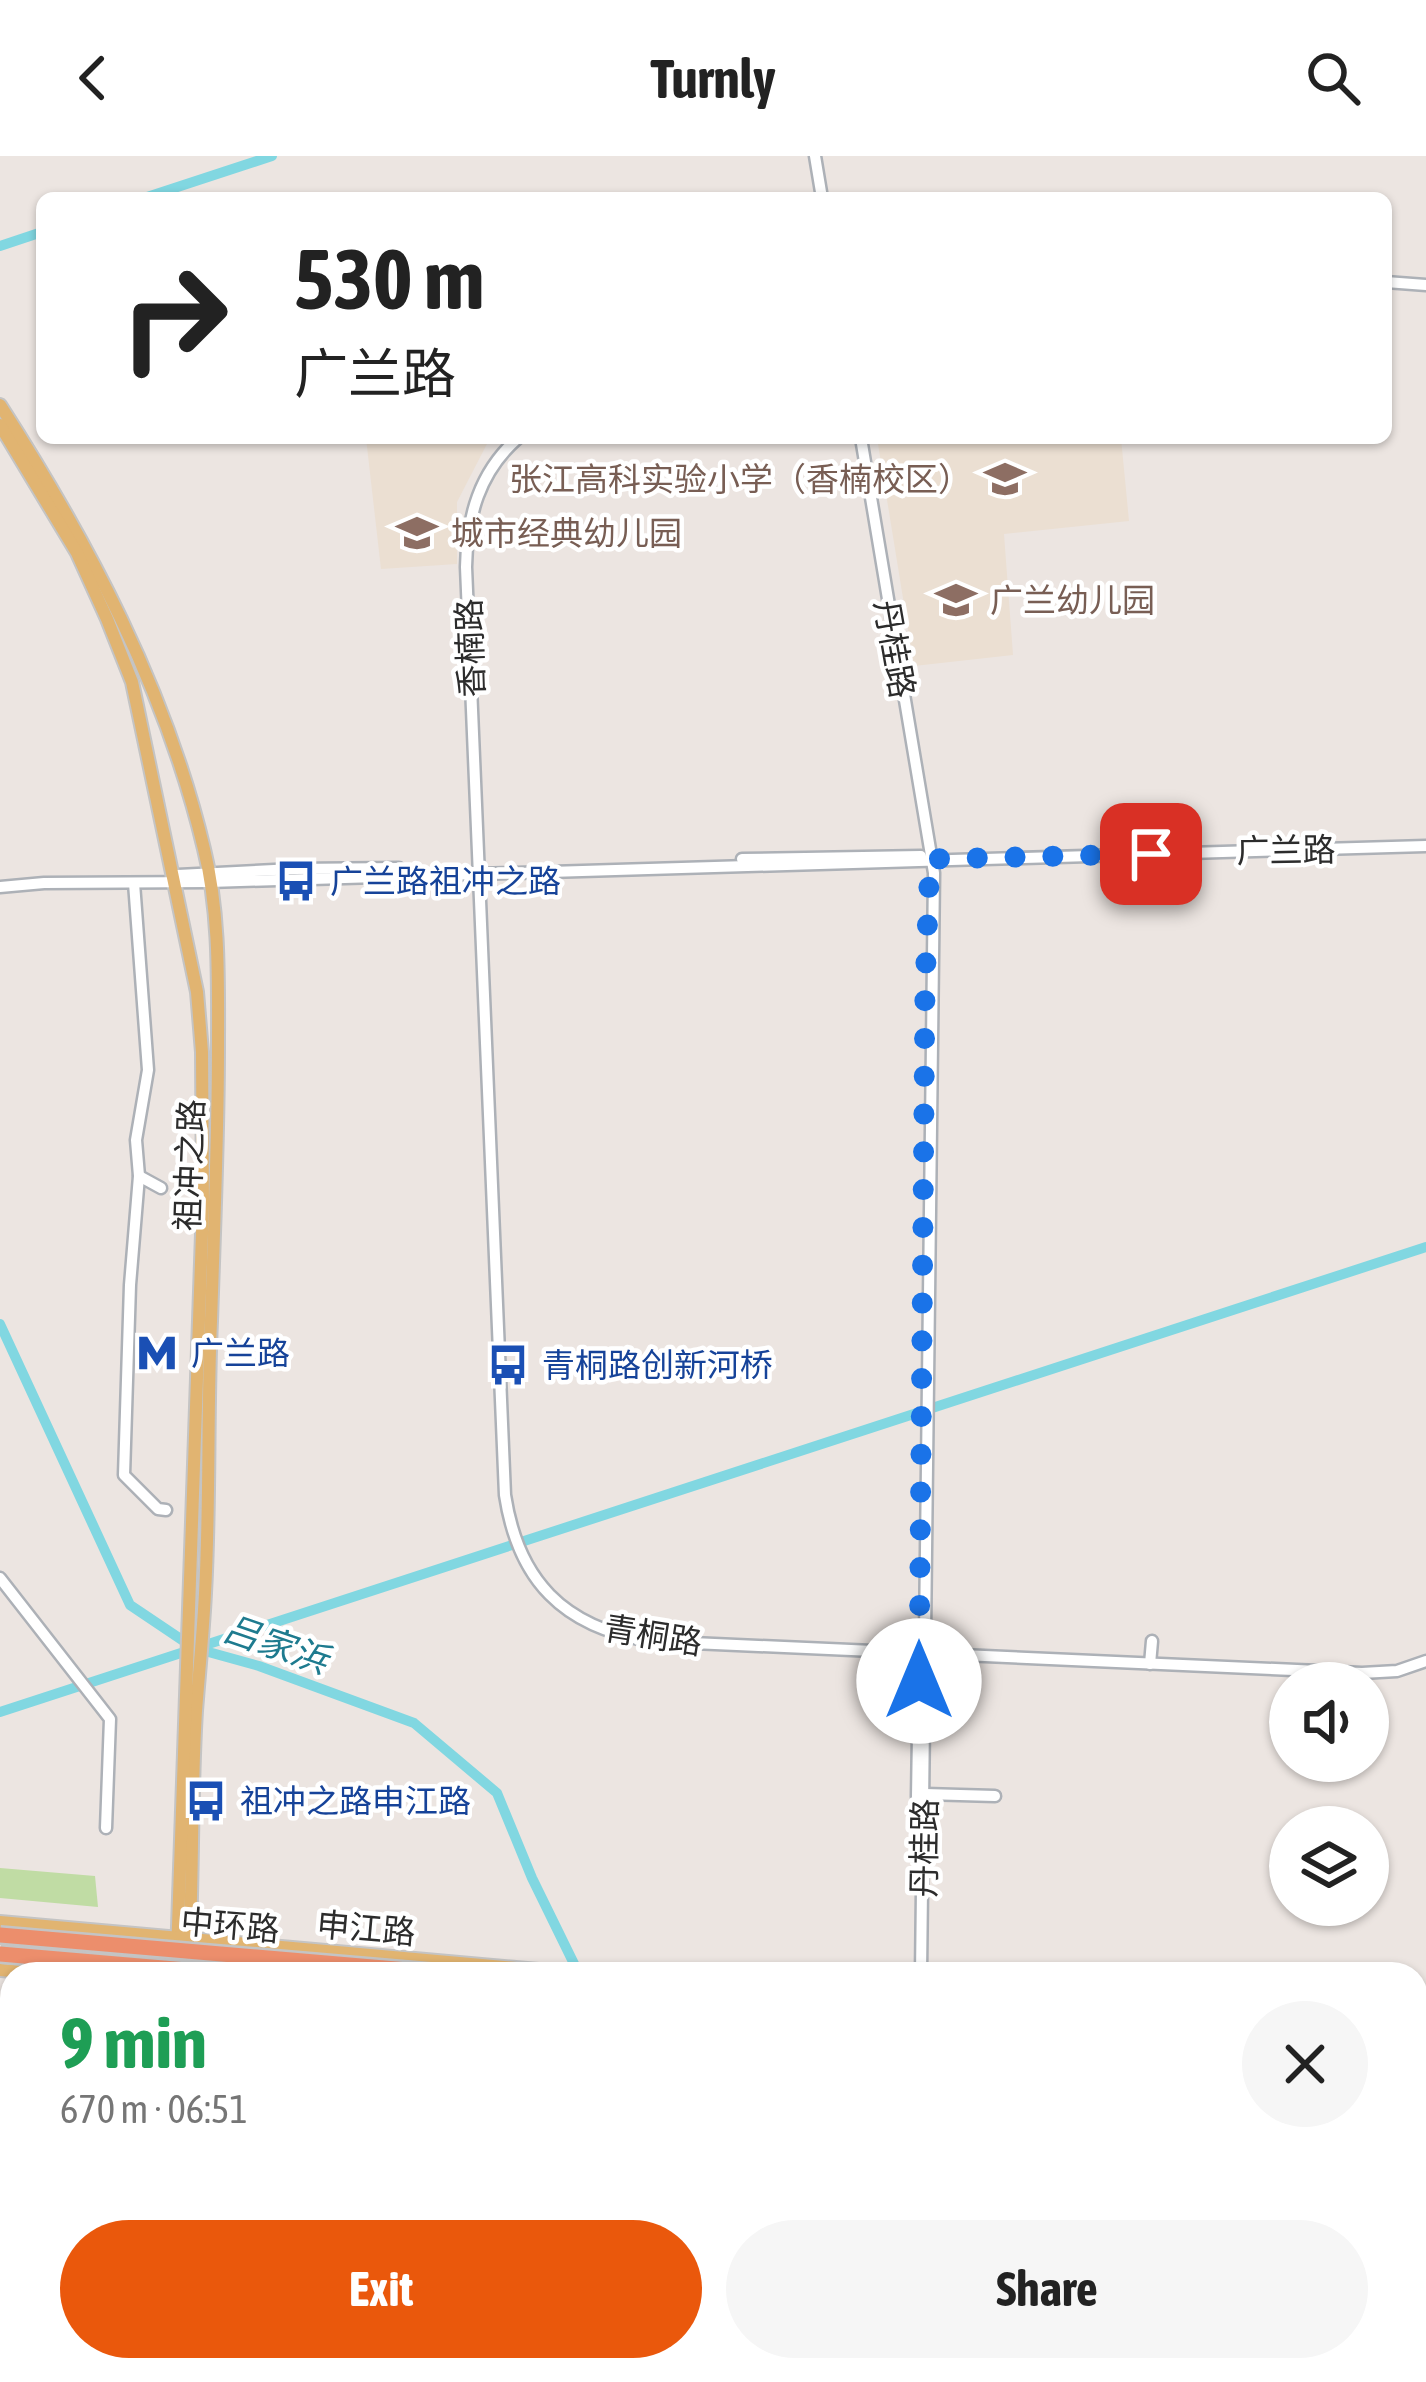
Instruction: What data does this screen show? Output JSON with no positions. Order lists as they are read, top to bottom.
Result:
{
  "streets": {
    "highway": ["中环路"],
    "main road": ["祖冲之路", "申江路"],
    "street": [
      "香楠路",
      "丹桂路",
      "广兰路",
      "青桐路"
    ]
  },
  "crossings": [
    ["香楠路", "广兰路"],
    ["香楠路", "青桐路"],
    ["丹桂路", "广兰路"],
    ["丹桂路", "青桐路"],
    ["广兰路", "祖冲之路"],
    ["广兰路", "青桐路"],
    ["祖冲之路", "申江路"]
  ],
  "water": ["吕家浜"],
  "places": {
    "school or university": ["张江高科实验小学（香楠校区）", "城市经典幼儿园", "广兰幼儿园"],
    "bus stop": ["广兰路祖冲之路", "青桐路创新河桥", "祖冲之路申江路"],
    "metro station": ["广兰路"]
  },
  "page": {
    "header": "Turnly",
    "turn": ["530 m", "广兰路"],
    "heading": ["9 min", "670 m · 06:51"],
    "buttons": ["Exit", "Share"]
  }
}
